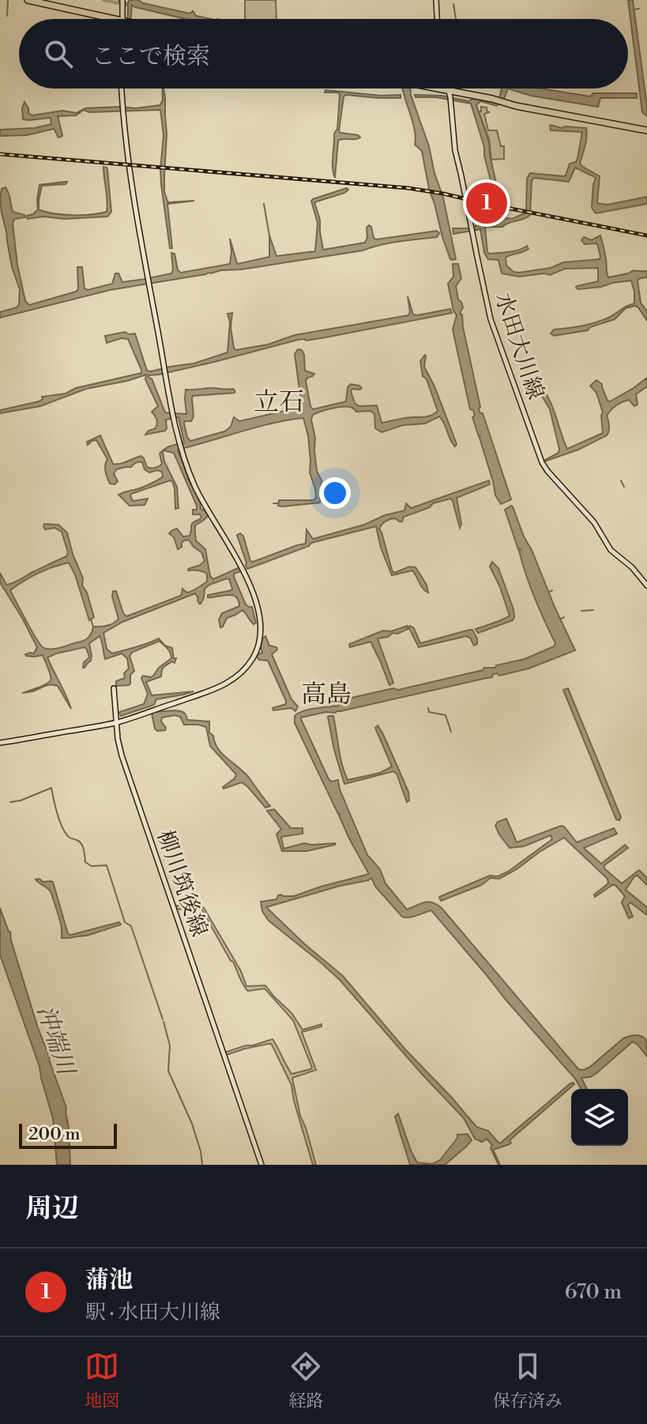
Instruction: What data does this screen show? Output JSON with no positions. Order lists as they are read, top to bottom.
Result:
{
  "streets": {
    "main road": ["水田大川線", "柳川筑後線"]
  },
  "districts": ["立石", "高島"],
  "water": ["沖端川"],
  "scale_bar": "200 m",
  "page": {
    "search": "ここで検索",
    "pins": "1",
    "scale": "200 m",
    "heading": "周辺",
    "list": [
      {
        "mark": "1",
        "name": "蒲池",
        "note": "駅 · 水田大川線",
        "value": "670 m"
      }
    ],
    "nav": ["地図", "経路", "保存済み"]
  }
}
